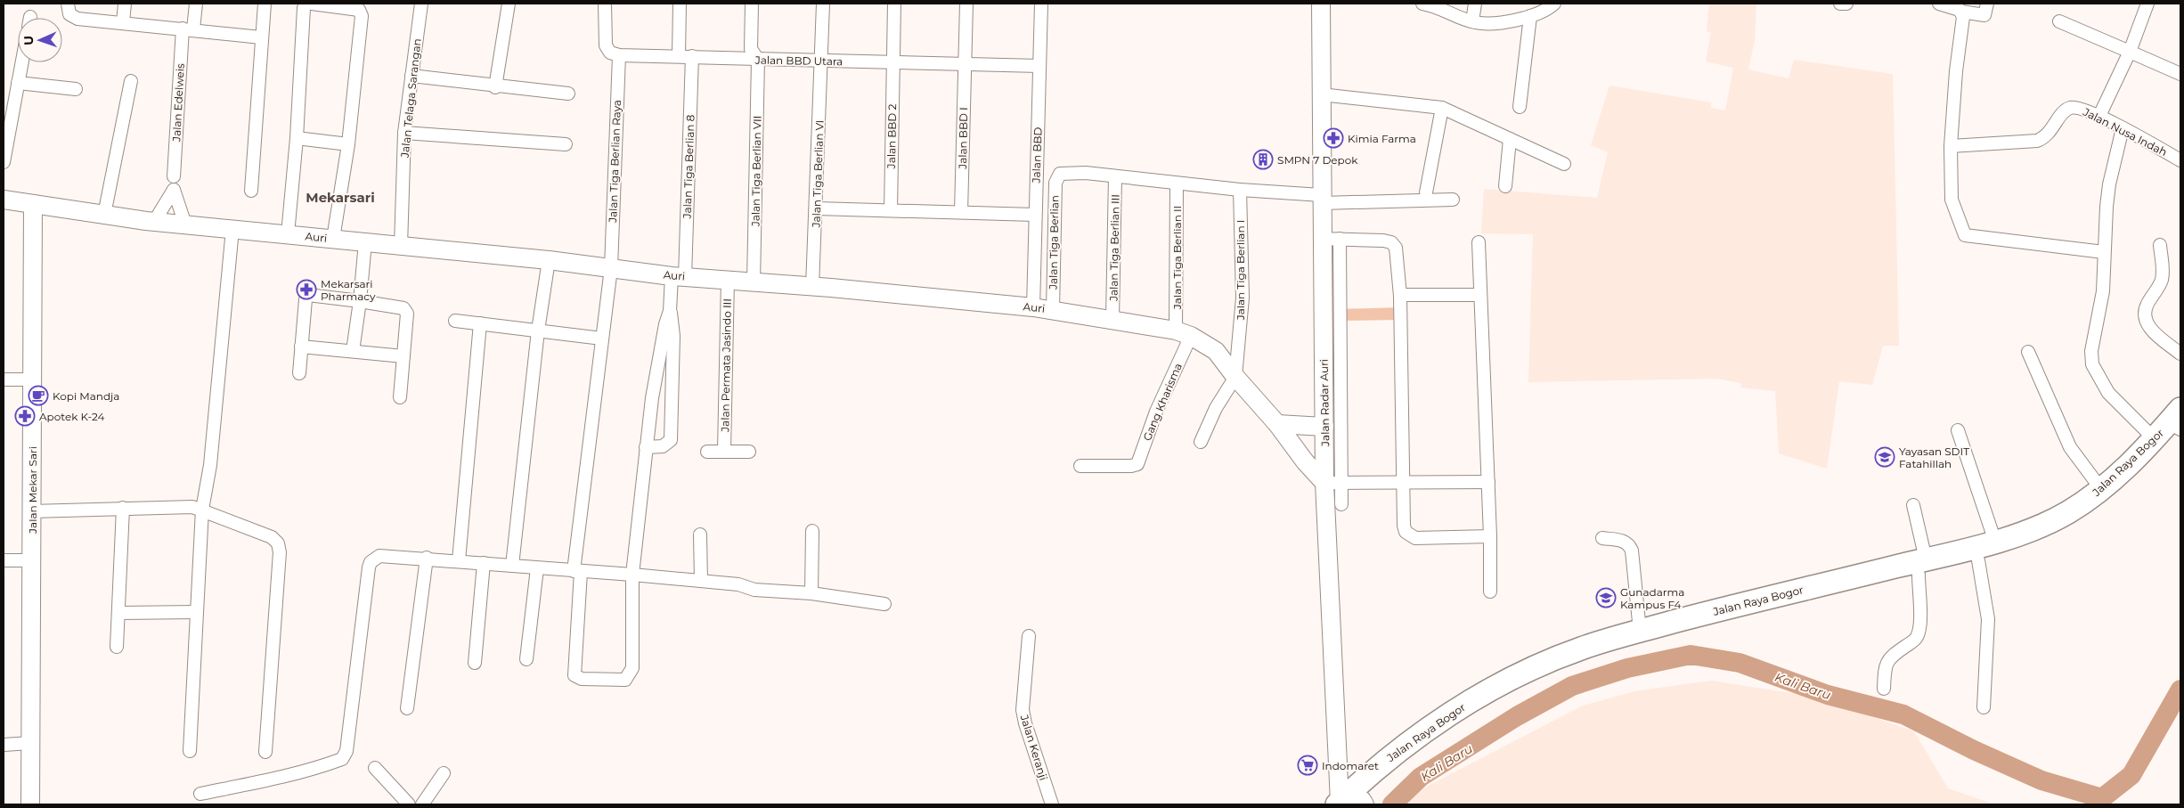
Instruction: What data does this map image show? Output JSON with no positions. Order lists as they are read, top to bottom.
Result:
{
  "streets": {
    "highway": ["Jalan Raya Bogor"],
    "street": [
      "Jalan BBD Utara",
      "Jalan Telaga Sarangan",
      "Jalan Edelweis",
      "Jalan Nusa Indah",
      "Jalan BBD 2",
      "Jalan BBD I",
      "Jalan BBD",
      "Jalan Tiga Berlian Raya",
      "Jalan Tiga Berlian 8",
      "Jalan Tiga Berlian VII",
      "Jalan Tiga Berlian VI",
      "Auri",
      "Jalan Tiga Berlian",
      "Jalan Tiga Berlian III",
      "Jalan Tiga Berlian II",
      "Jalan Tiga Berlian I",
      "Jalan Permata Jasindo III",
      "Gang Kharisma",
      "Jalan Radar Auri",
      "Jalan Mekar Sari",
      "Jalan Keranji"
    ]
  },
  "crossings": [
    ["Jalan BBD Utara", "Jalan BBD 2"],
    ["Jalan BBD Utara", "Jalan BBD I"],
    ["Jalan BBD Utara", "Jalan BBD"],
    ["Jalan BBD Utara", "Jalan Tiga Berlian Raya"],
    ["Jalan BBD Utara", "Jalan Tiga Berlian 8"],
    ["Jalan BBD Utara", "Jalan Tiga Berlian VII"],
    ["Jalan BBD Utara", "Jalan Tiga Berlian VI"],
    ["Jalan Telaga Sarangan", "Auri"],
    ["Jalan BBD", "Auri"],
    ["Jalan Tiga Berlian Raya", "Auri"],
    ["Jalan Tiga Berlian 8", "Auri"],
    ["Jalan Tiga Berlian VII", "Auri"],
    ["Jalan Tiga Berlian VI", "Auri"],
    ["Auri", "Jalan Tiga Berlian"],
    ["Auri", "Jalan Tiga Berlian III"],
    ["Auri", "Jalan Tiga Berlian II"],
    ["Auri", "Jalan Tiga Berlian I"],
    ["Auri", "Jalan Permata Jasindo III"],
    ["Auri", "Gang Kharisma"],
    ["Auri", "Jalan Radar Auri"],
    ["Auri", "Jalan Mekar Sari"],
    ["Jalan Tiga Berlian", "Jalan Tiga Berlian III"],
    ["Jalan Tiga Berlian II", "Gang Kharisma"],
    ["Jalan Radar Auri", "Jalan Raya Bogor"]
  ],
  "districts": ["Mekarsari"],
  "water": ["Kali Baru"],
  "places": {
    "pharmacy": ["Kimia Farma", "Mekarsari Pharmacy", "Apotek K-24"],
    "building": ["SMPN 7 Depok"],
    "cafe": ["Kopi Mandja"],
    "school or university": ["Yayasan SDIT Fatahillah", "Gunadarma Kampus F4"],
    "supermarket": ["Indomaret"]
  },
  "north": "left"
}
